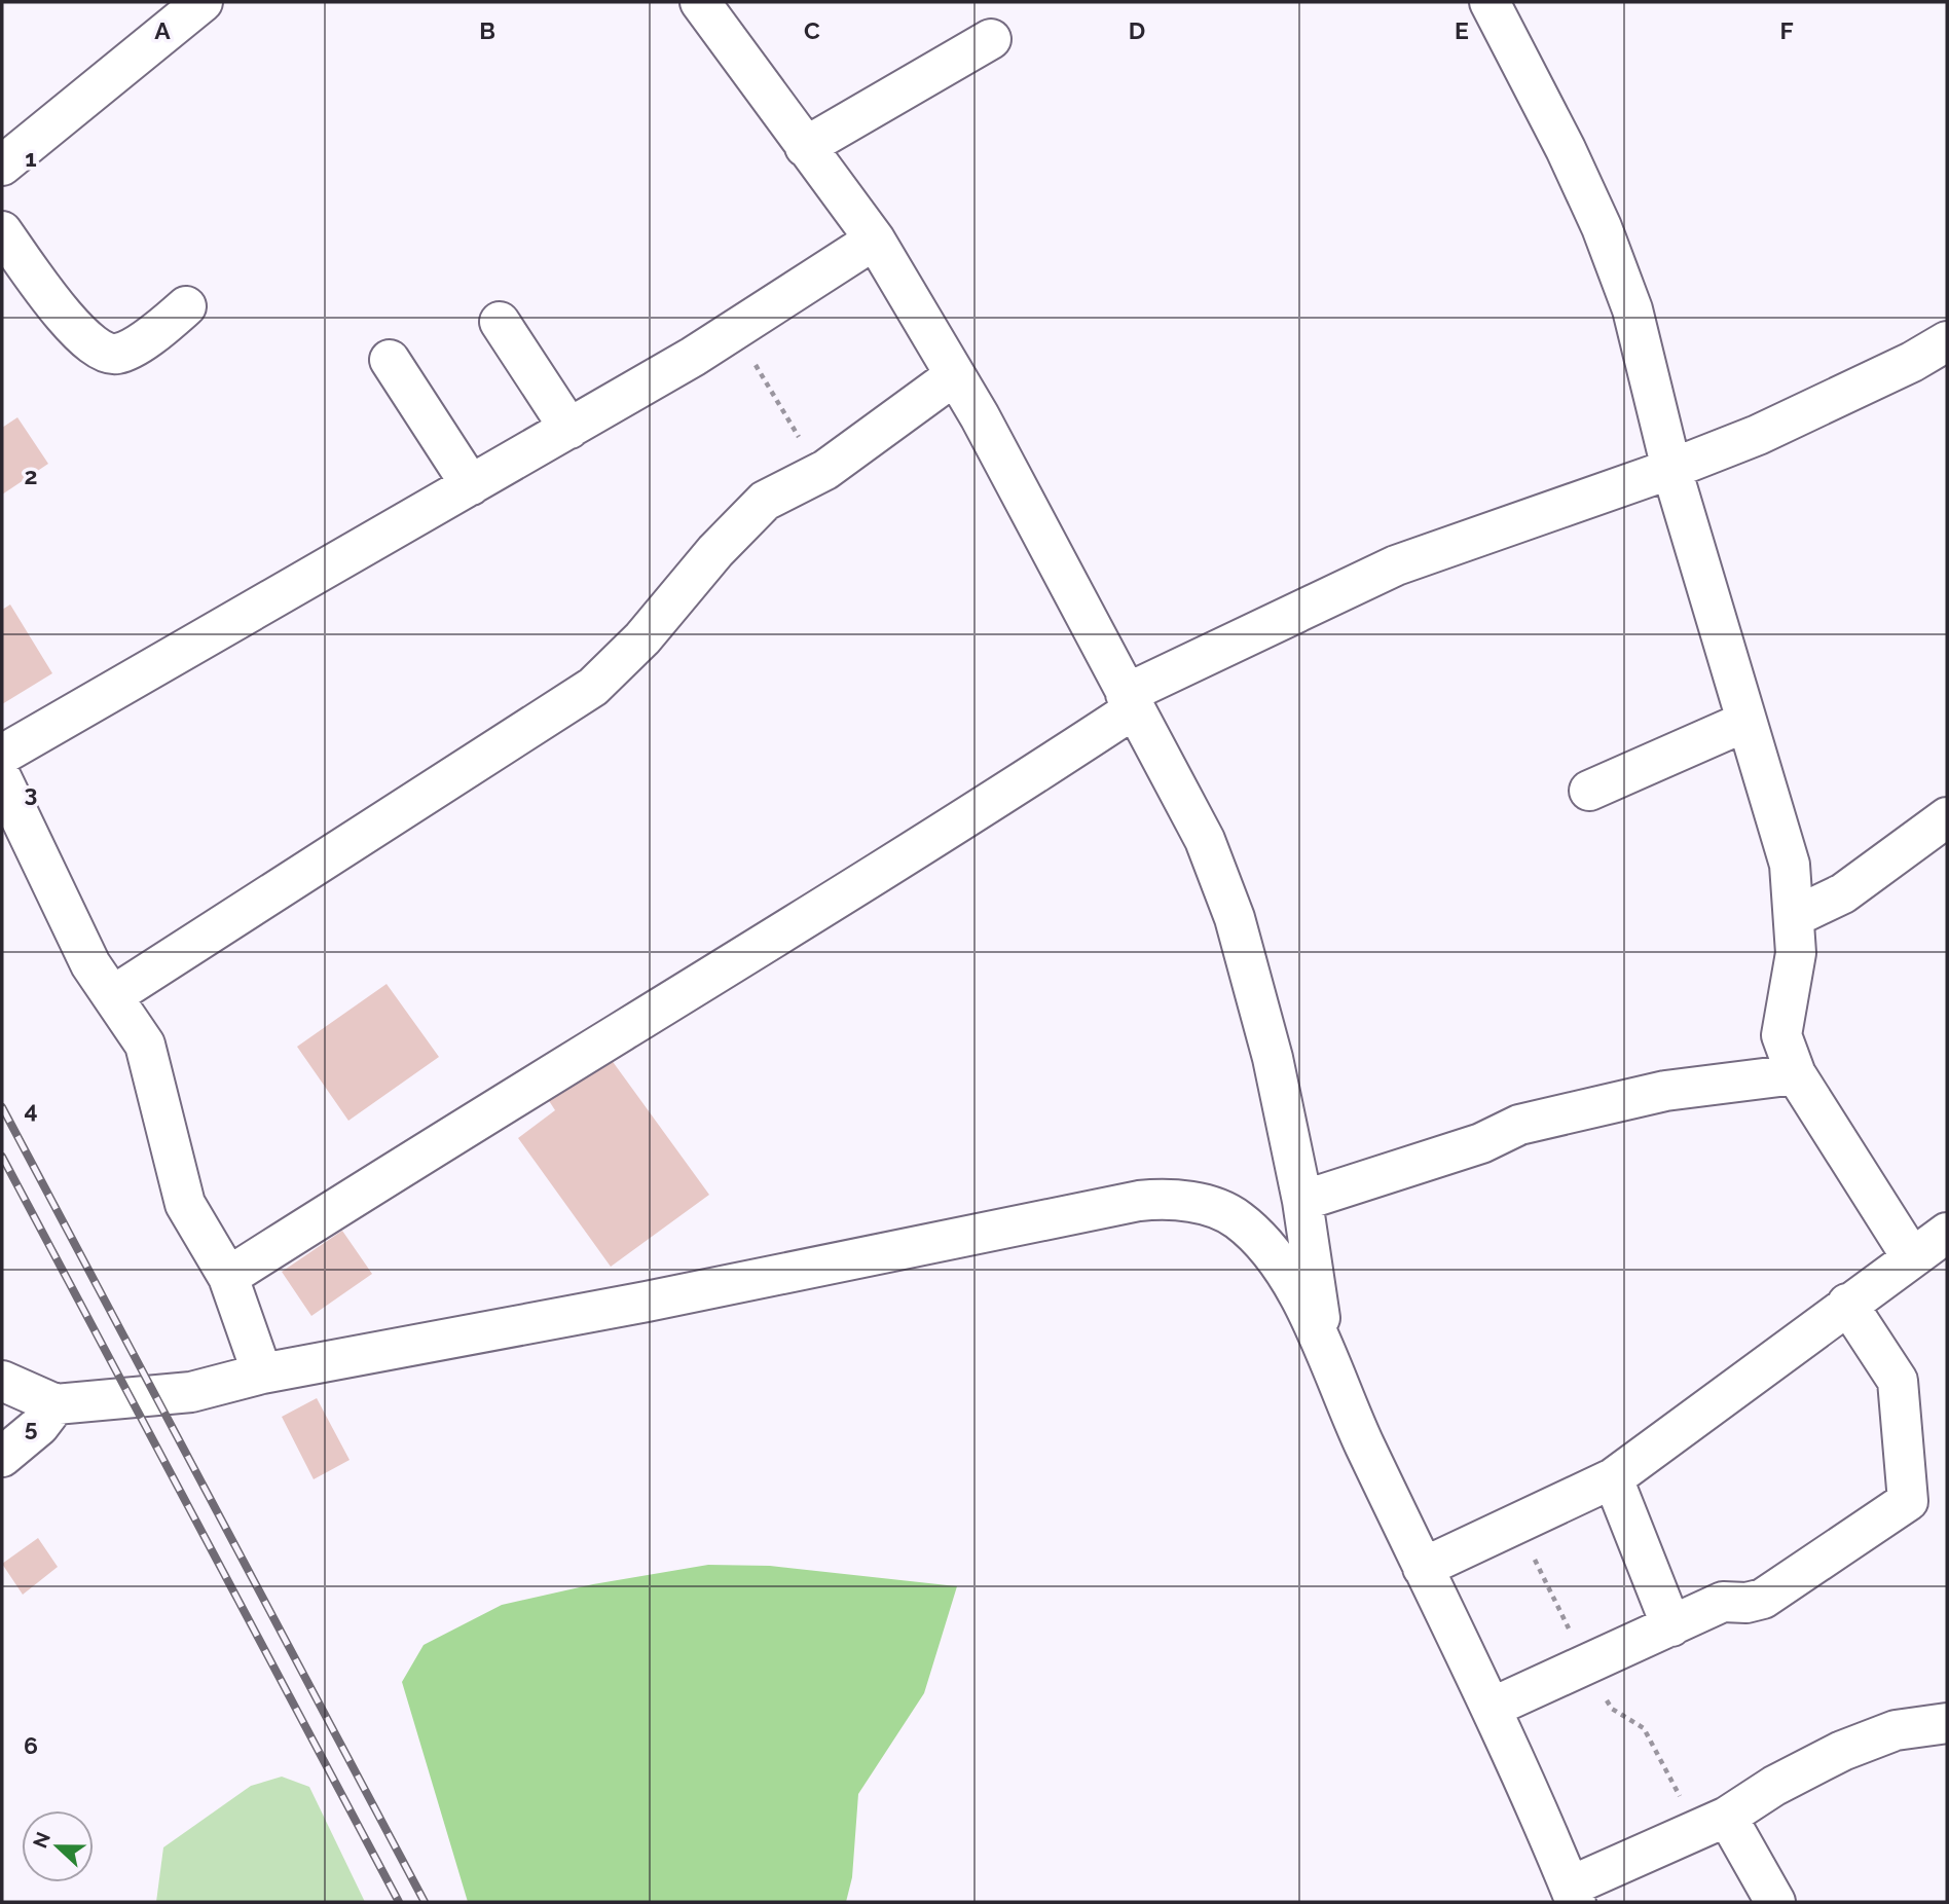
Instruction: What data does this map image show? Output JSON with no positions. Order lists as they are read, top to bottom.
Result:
{
  "north": "left",
  "grid": {
    "columns": [
      "A",
      "B",
      "C",
      "D",
      "E",
      "F"
    ],
    "rows": [
      "1",
      "2",
      "3",
      "4",
      "5",
      "6"
    ]
  }
}
